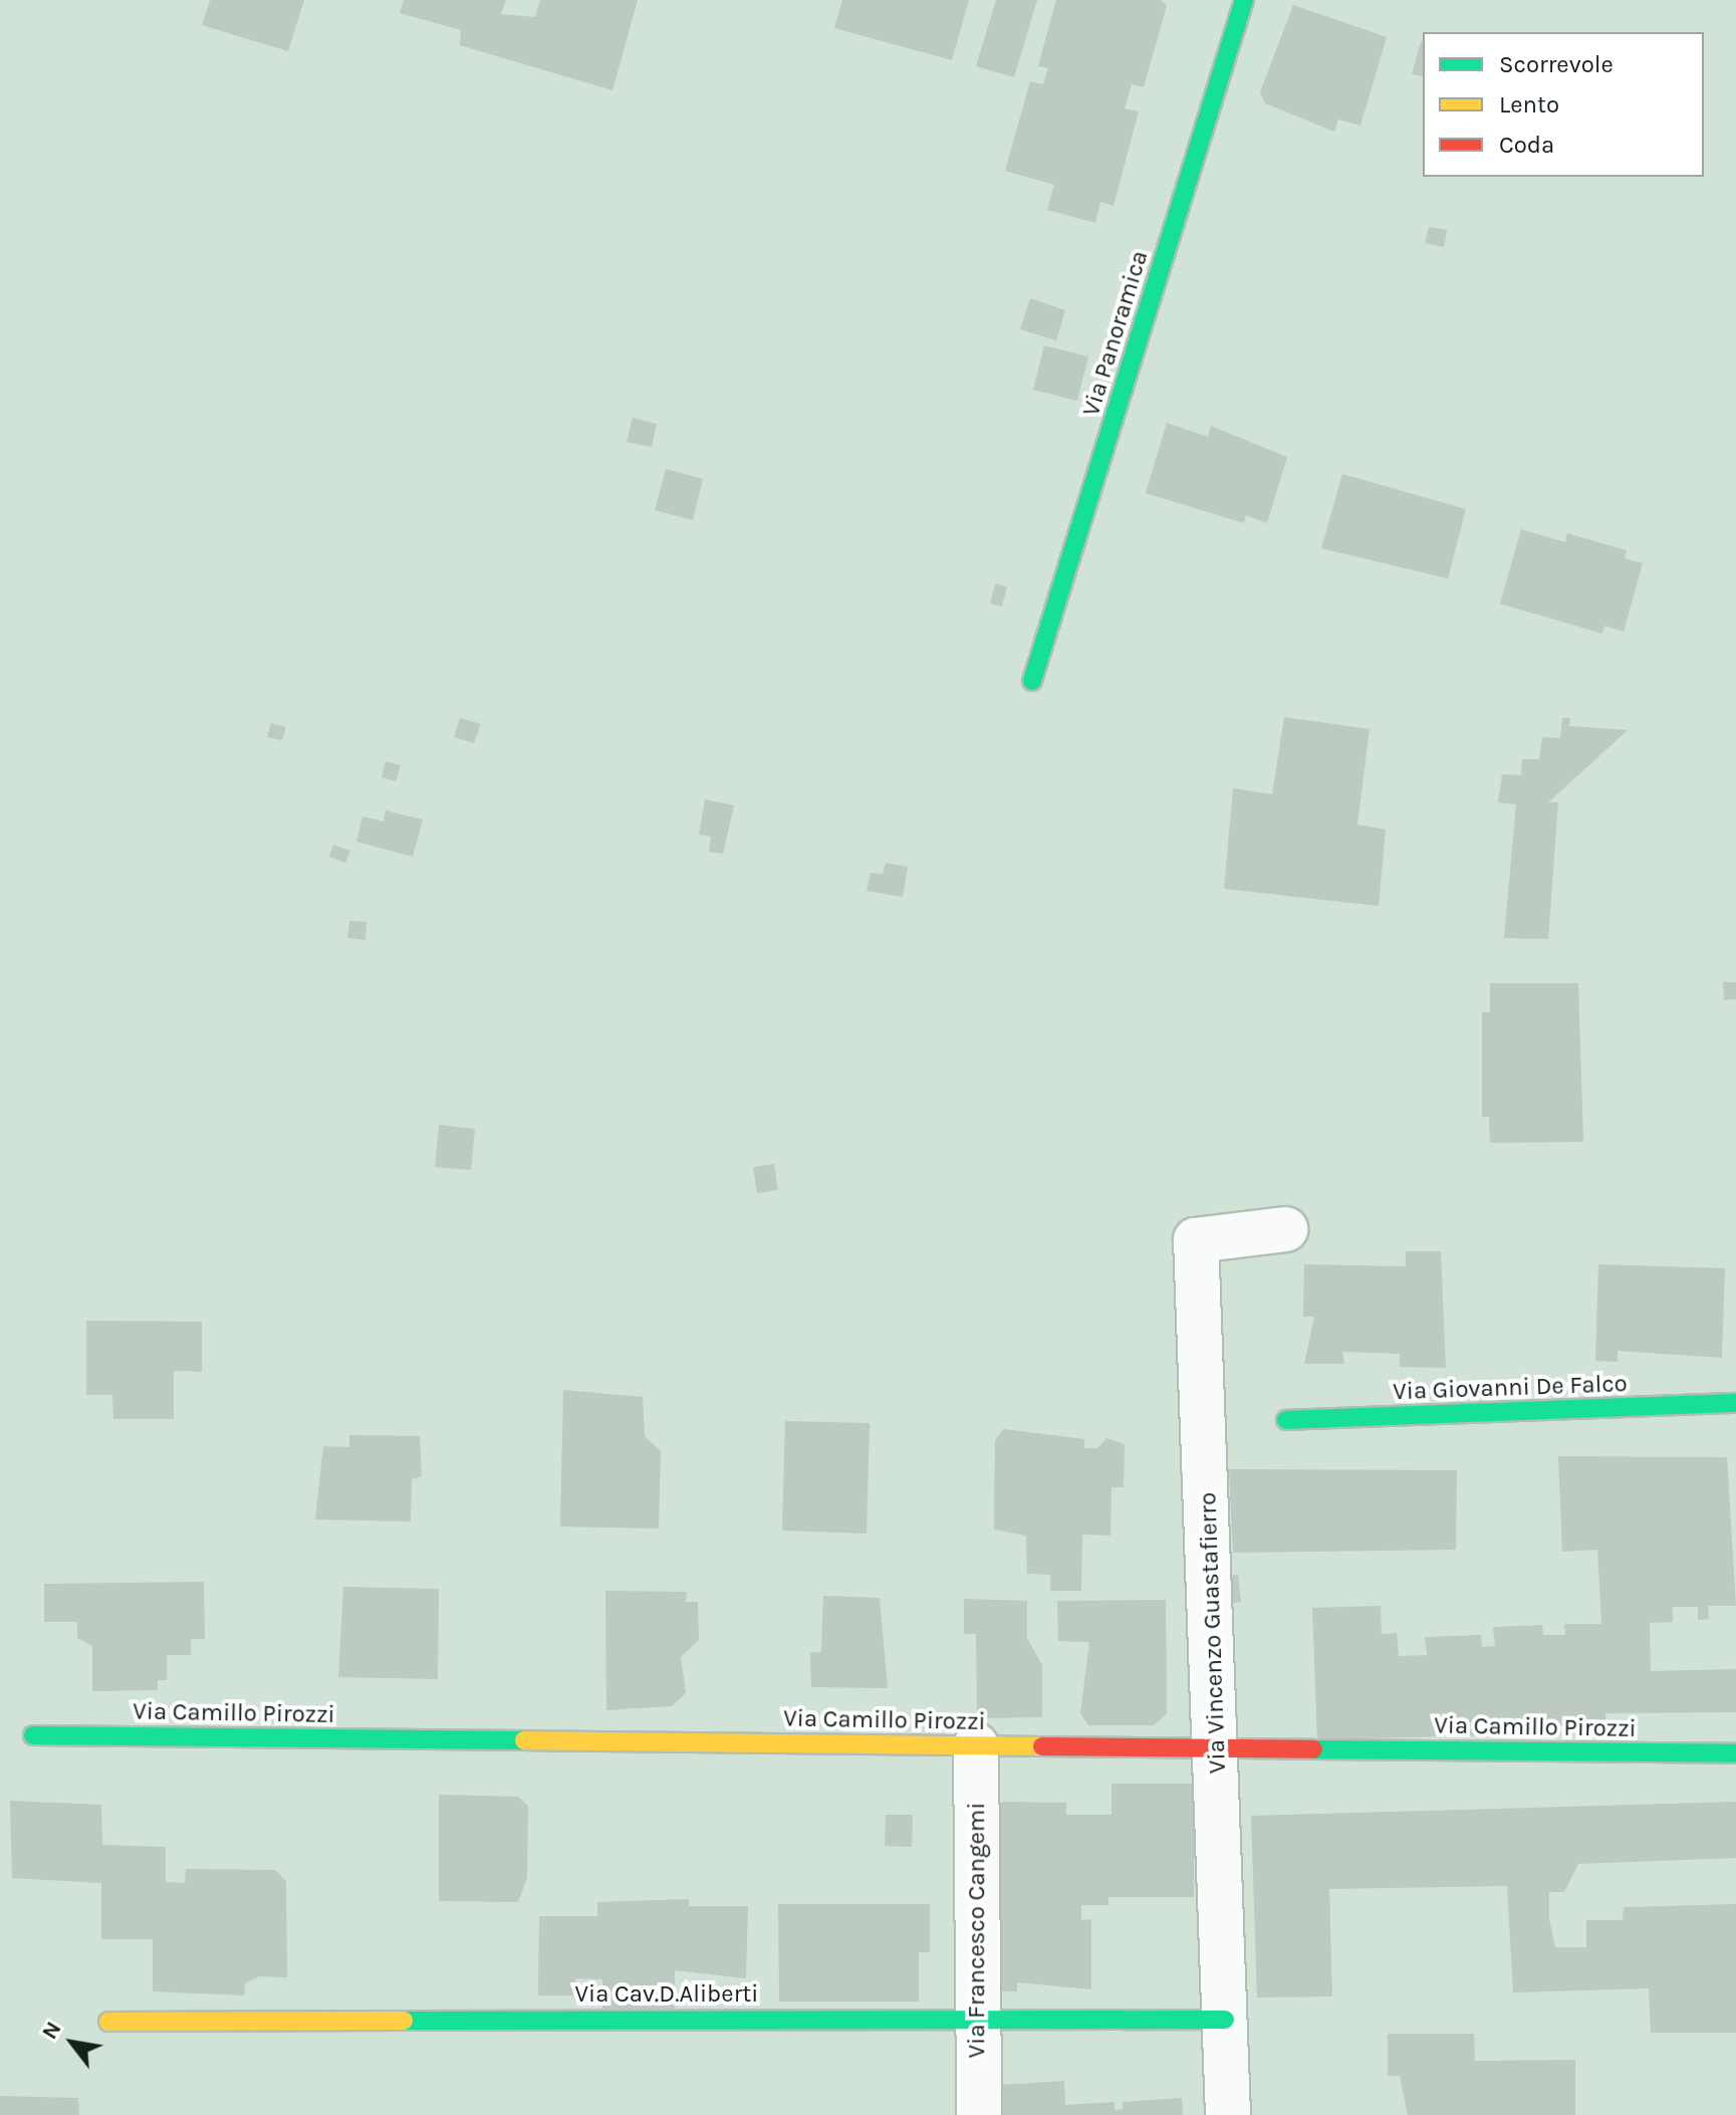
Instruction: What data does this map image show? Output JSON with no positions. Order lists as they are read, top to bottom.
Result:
{
  "streets": {
    "street": [
      "Via Panoramica",
      "Via Giovanni De Falco",
      "Via Vincenzo Guastafierro",
      "Via Camillo Pirozzi",
      "Via Francesco Cangemi",
      "Via Cav.D.Aliberti"
    ]
  },
  "crossings": [
    ["Via Vincenzo Guastafierro", "Via Camillo Pirozzi"],
    ["Via Vincenzo Guastafierro", "Via Cav.D.Aliberti"],
    ["Via Camillo Pirozzi", "Via Francesco Cangemi"],
    ["Via Francesco Cangemi", "Via Cav.D.Aliberti"]
  ],
  "legend": ["Scorrevole", "Lento", "Coda"],
  "north": "top left"
}
